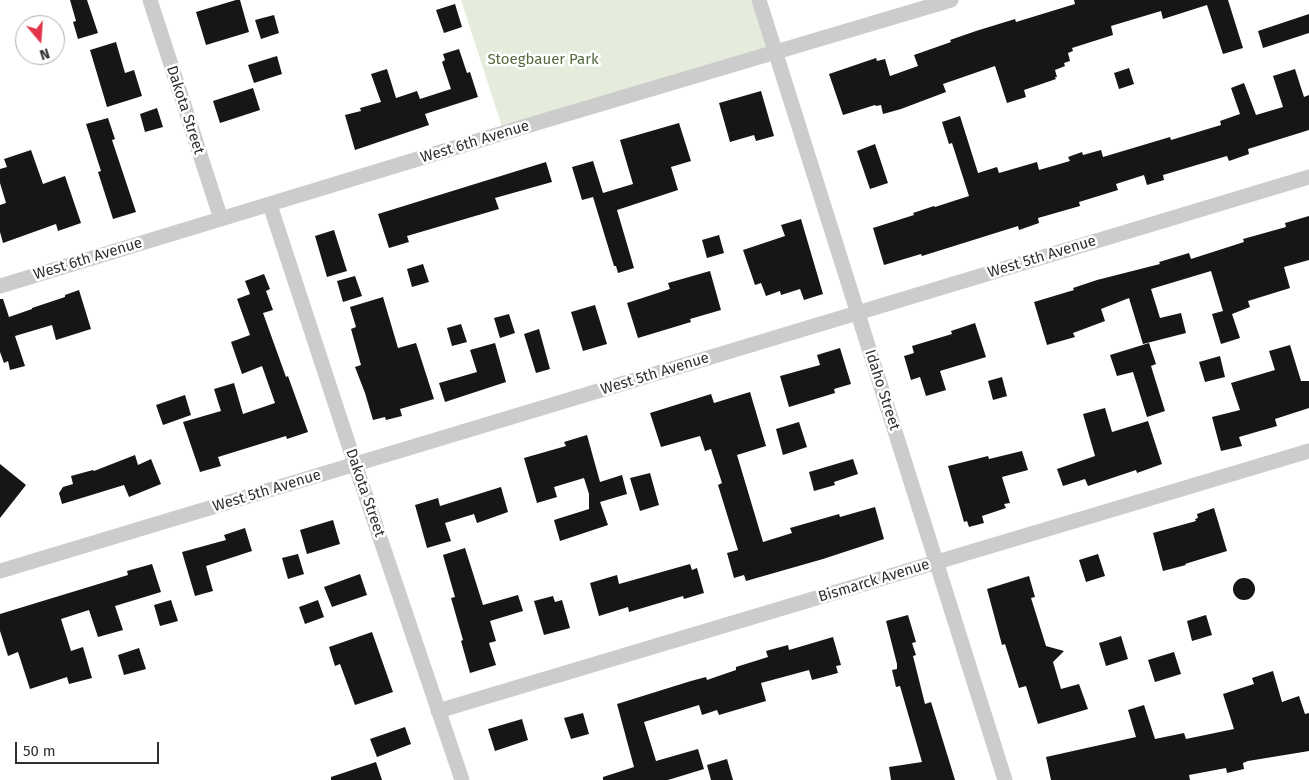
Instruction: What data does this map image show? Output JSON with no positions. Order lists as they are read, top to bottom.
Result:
{
  "streets": {
    "street": [
      "Dakota Street",
      "West 6th Avenue",
      "West 5th Avenue",
      "Idaho Street",
      "Bismarck Avenue"
    ]
  },
  "crossings": [
    ["Dakota Street", "West 6th Avenue"],
    ["Dakota Street", "West 5th Avenue"],
    ["Dakota Street", "Bismarck Avenue"],
    ["West 6th Avenue", "Idaho Street"],
    ["West 5th Avenue", "Idaho Street"],
    ["Idaho Street", "Bismarck Avenue"]
  ],
  "parks": ["Stoegbauer Park"],
  "scale_bar": "50 m",
  "north": "bottom"
}
